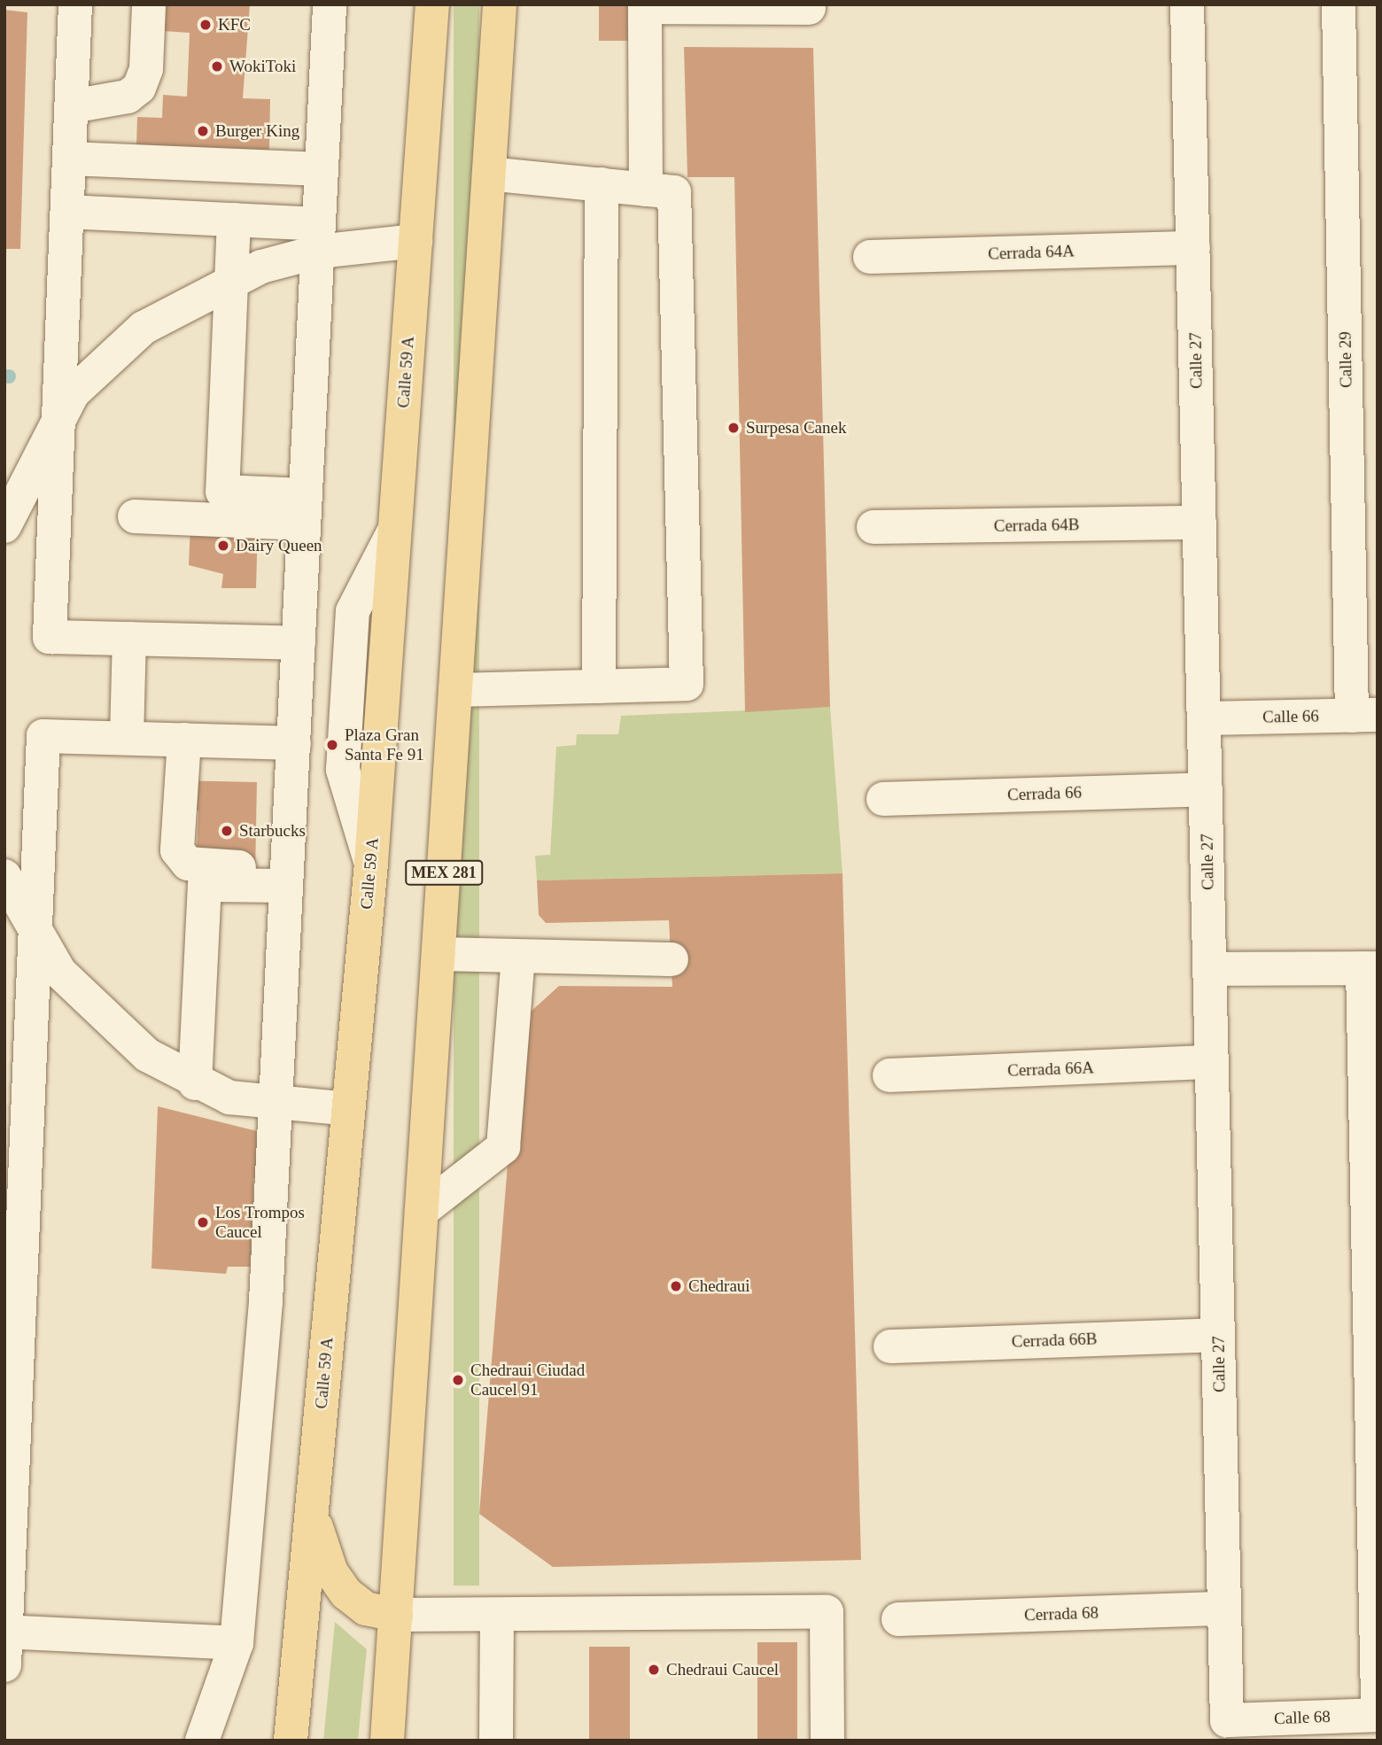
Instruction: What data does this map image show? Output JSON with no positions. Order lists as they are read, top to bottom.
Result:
{
  "streets": {
    "main road": ["Calle 59 A", "MEX 281"],
    "street": [
      "Cerrada 64A",
      "Calle 29",
      "Calle 27",
      "Cerrada 64B",
      "Calle 66",
      "Cerrada 66",
      "Cerrada 66A",
      "Cerrada 66B",
      "Cerrada 68",
      "Calle 68"
    ]
  },
  "crossings": [
    ["Cerrada 64A", "Calle 27"],
    ["Calle 29", "Calle 66"],
    ["Calle 27", "Cerrada 64B"],
    ["Calle 27", "Calle 66"],
    ["Calle 27", "Cerrada 66"],
    ["Calle 27", "Cerrada 66A"],
    ["Calle 27", "Cerrada 66B"],
    ["Calle 27", "Cerrada 68"],
    ["Calle 27", "Calle 68"]
  ],
  "places": [
    "KFC",
    "WokiToki",
    "Burger King",
    "Surpesa Canek",
    "Dairy Queen",
    "Plaza Gran Santa Fe 91",
    "Starbucks",
    "Los Trompos Caucel",
    "Chedraui",
    "Chedraui Ciudad Caucel 91",
    "Chedraui Caucel"
  ]
}
